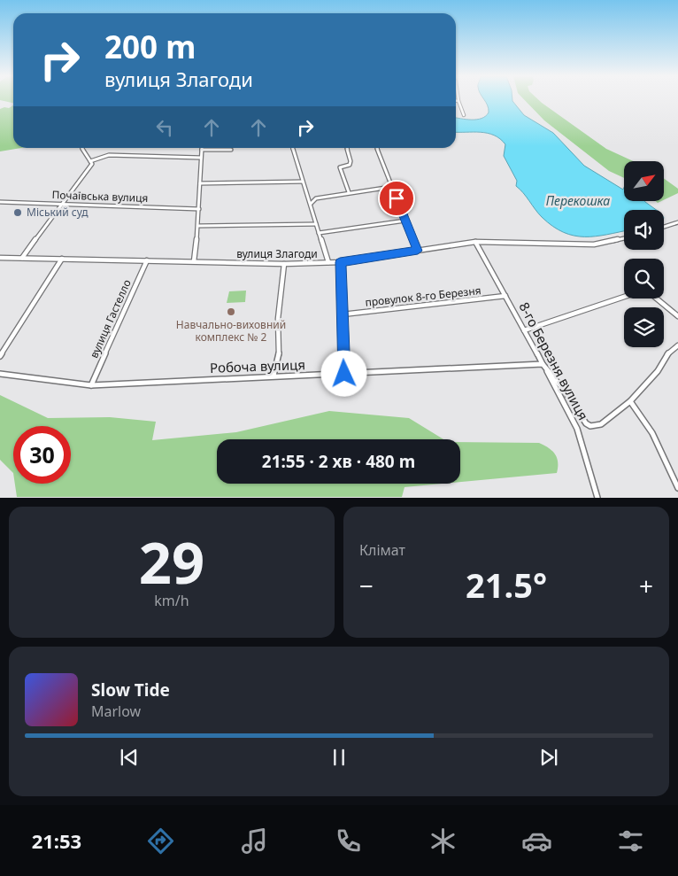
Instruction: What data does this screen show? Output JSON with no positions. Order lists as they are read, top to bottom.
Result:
{
  "streets": {
    "street": [
      "Почаївська вулиця",
      "вулиця Злагоди",
      "провулок 8-го Березня",
      "вулиця Гастелло",
      "8-го Березня вулиця",
      "Робоча вулиця"
    ]
  },
  "crossings": [
    ["вулиця Злагоди", "вулиця Гастелло"],
    ["вулиця Злагоди", "8-го Березня вулиця"],
    ["провулок 8-го Березня", "8-го Березня вулиця"],
    ["вулиця Гастелло", "Робоча вулиця"],
    ["8-го Березня вулиця", "Робоча вулиця"]
  ],
  "water": ["Перекошка"],
  "places": ["Міський суд", "Навчально-виховний комплекс № 2"],
  "north": "top right",
  "page": {
    "turn": ["200 m", "вулиця Злагоди"],
    "limit": "30",
    "trip": "21:55 · 2 хв · 480 m",
    "tile": [
      ["29", "km/h"],
      "Клімат"
    ],
    "heat": ["−", "21.5°", "+"],
    "song": ["Slow Tide", "Marlow"],
    "tabs": "21:53"
  }
}
